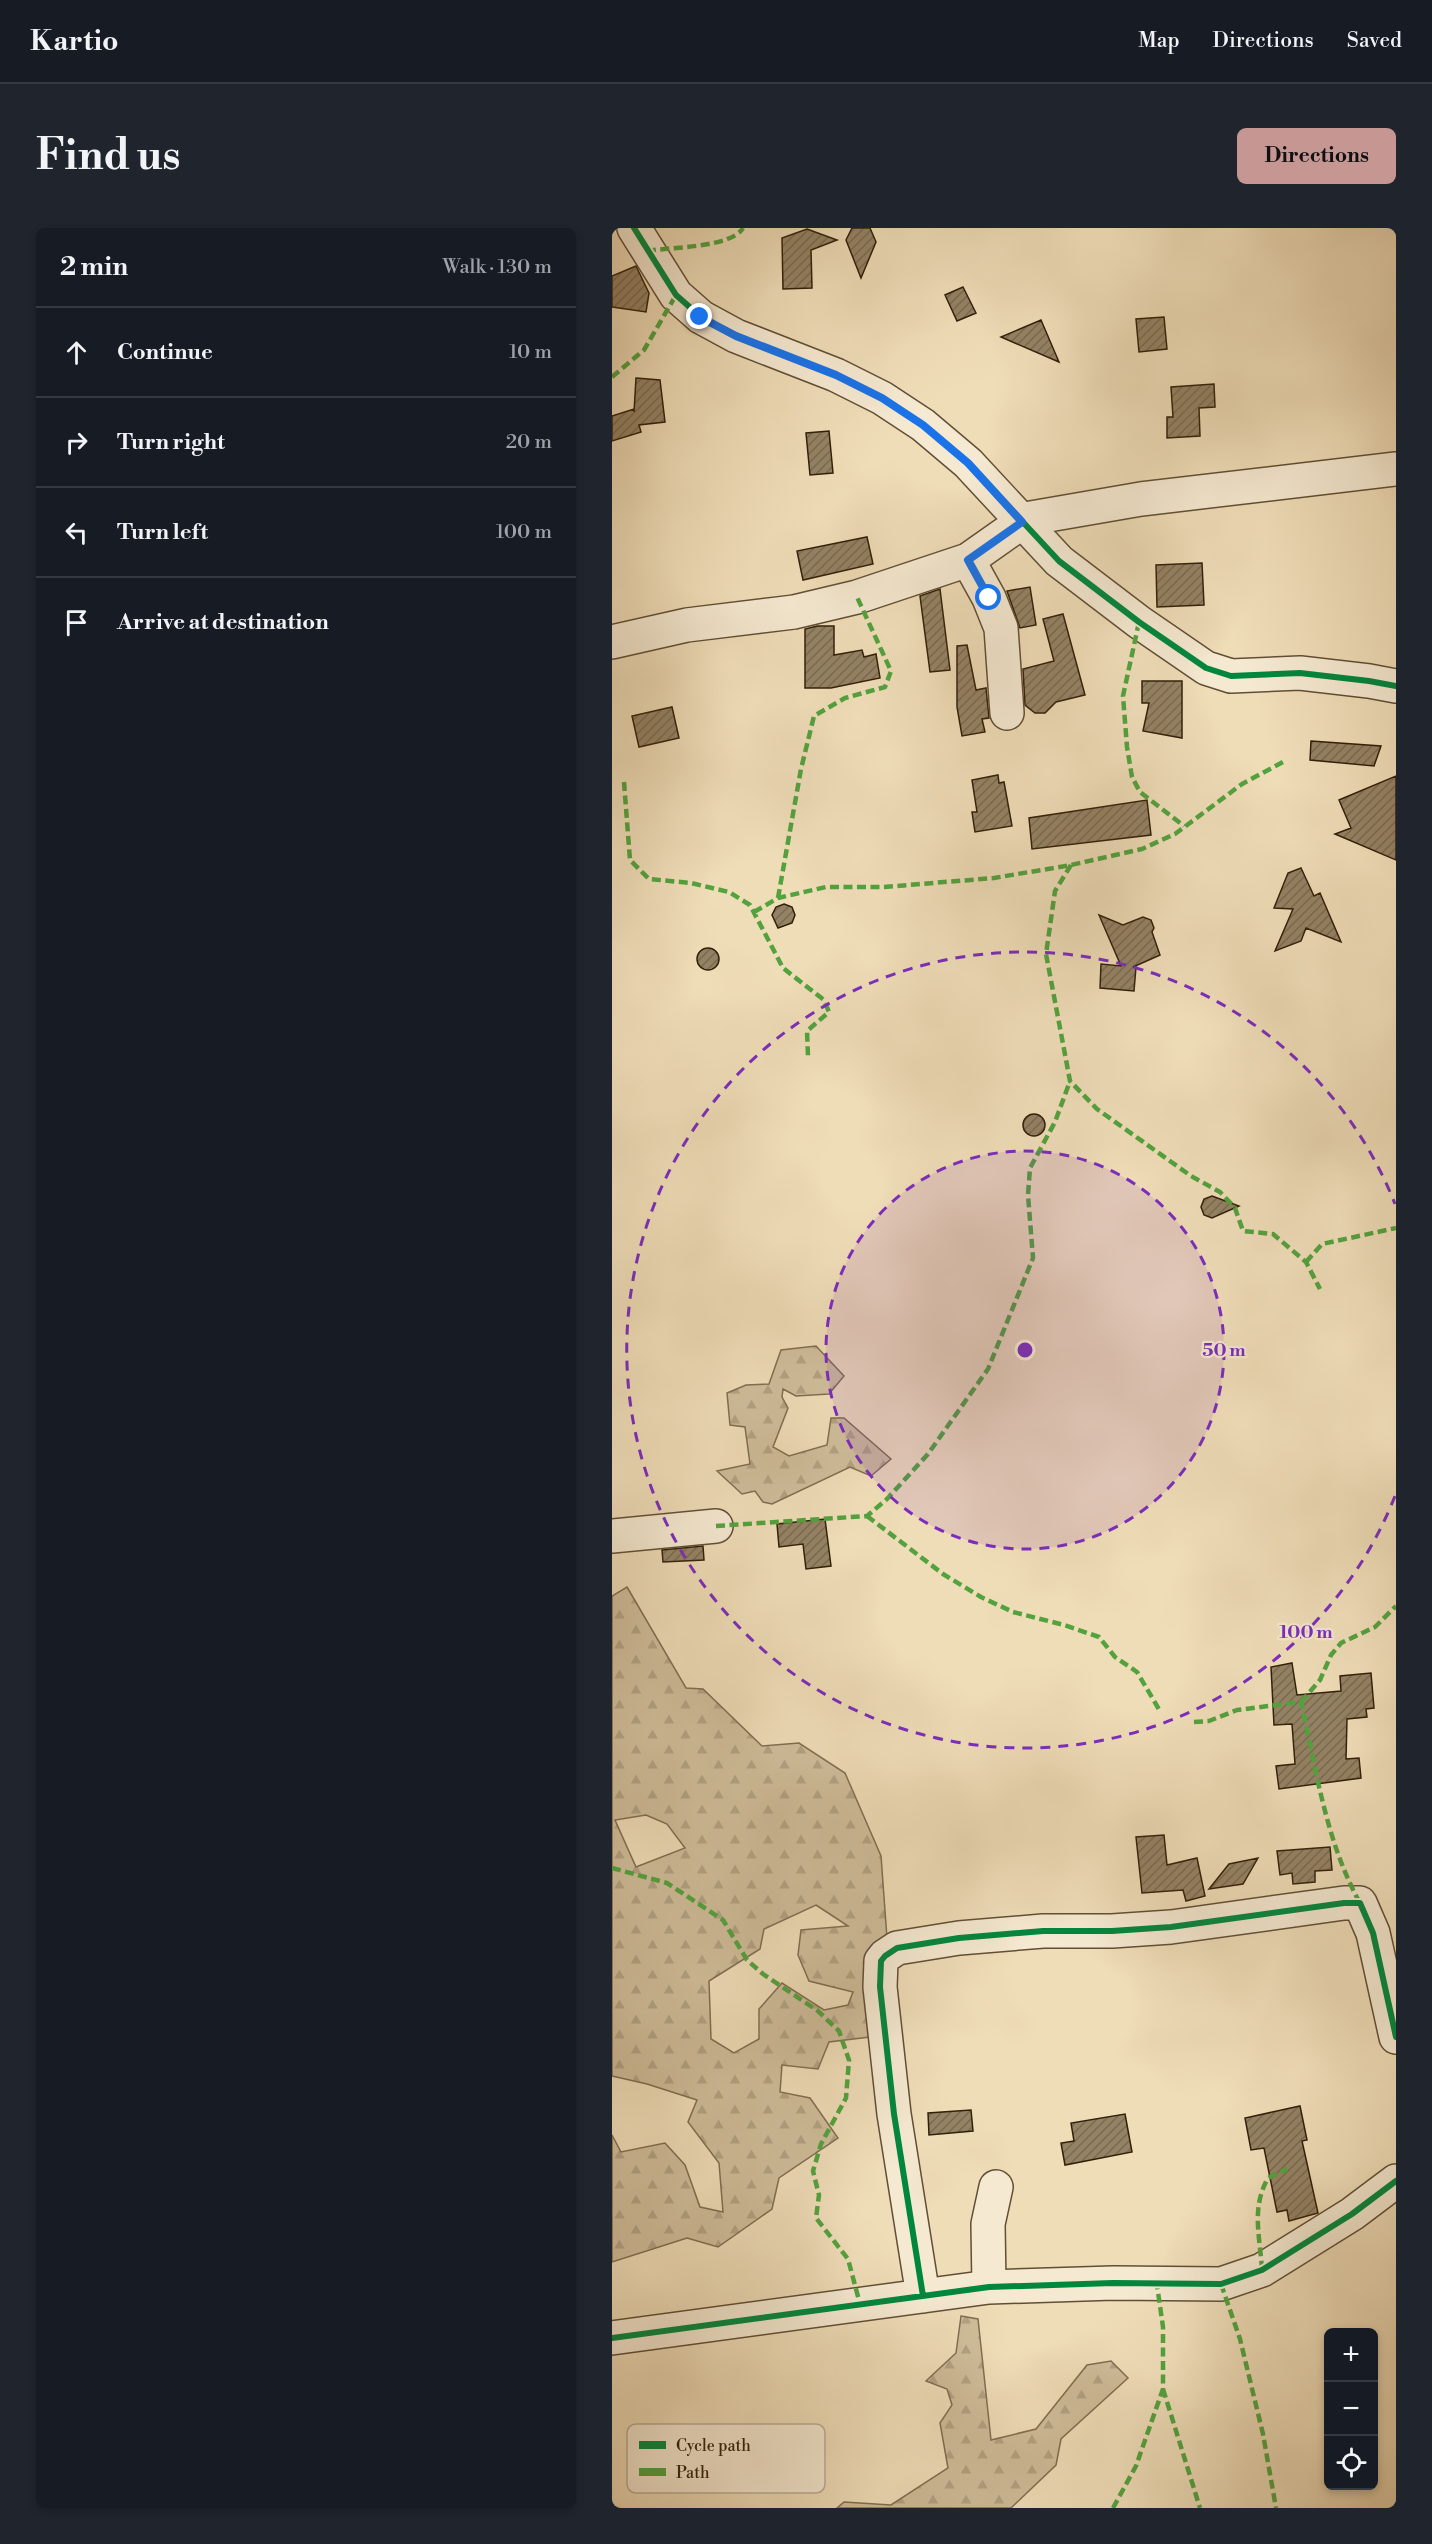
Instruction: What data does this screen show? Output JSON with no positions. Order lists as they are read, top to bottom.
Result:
{
  "legend": ["Cycle path", "Path"],
  "page": {
    "header": "Kartio",
    "nav": ["Map", "Directions", "Saved"],
    "buttons": "Directions",
    "title": "Find us",
    "heading": ["2 min", "Walk · 130 m"],
    "list": [
      ["Continue", "10 m"],
      ["Turn right", "20 m"],
      ["Turn left", "100 m"],
      "Arrive at destination"
    ],
    "map_buttons": ["+", "−"]
  },
  "rings": ["50 m", "100 m"]
}
